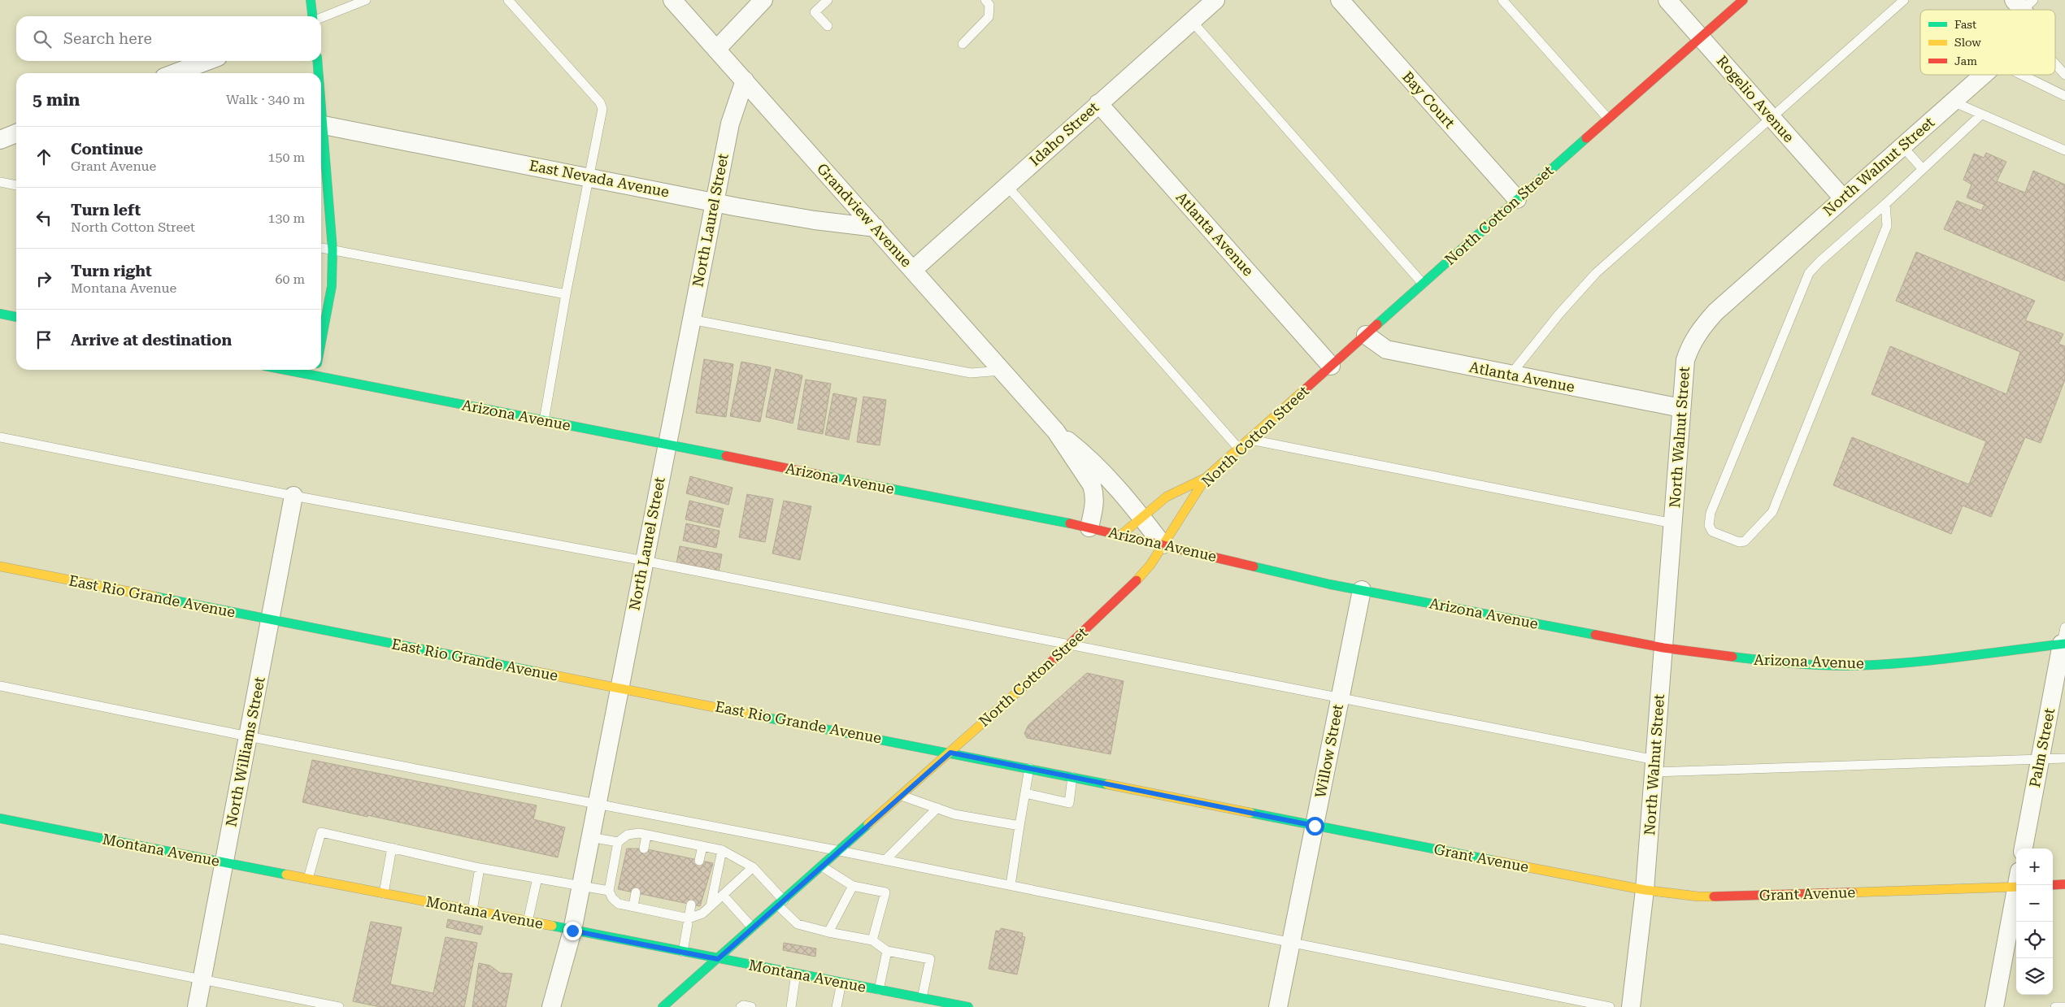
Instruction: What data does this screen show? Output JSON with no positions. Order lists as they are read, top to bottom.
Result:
{
  "streets": {
    "main road": [
      "North Cotton Street",
      "Arizona Avenue",
      "East Rio Grande Avenue",
      "Montana Avenue",
      "Grant Avenue"
    ],
    "street": [
      "Rogelio Avenue",
      "Bay Court",
      "Idaho Street",
      "North Walnut Street",
      "East Nevada Avenue",
      "Grandview Avenue",
      "North Laurel Street",
      "Atlanta Avenue",
      "Palm Street",
      "Willow Street",
      "North Williams Street"
    ]
  },
  "crossings": [
    ["Rogelio Avenue", "North Walnut Street"],
    ["Rogelio Avenue", "North Cotton Street"],
    ["Bay Court", "North Cotton Street"],
    ["Idaho Street", "Grandview Avenue"],
    ["Idaho Street", "Atlanta Avenue"],
    ["North Walnut Street", "Atlanta Avenue"],
    ["North Walnut Street", "Arizona Avenue"],
    ["North Walnut Street", "Grant Avenue"],
    ["East Nevada Avenue", "Grandview Avenue"],
    ["East Nevada Avenue", "North Laurel Street"],
    ["Grandview Avenue", "North Cotton Street"],
    ["Grandview Avenue", "North Laurel Street"],
    ["Grandview Avenue", "Arizona Avenue"],
    ["North Cotton Street", "Atlanta Avenue"],
    ["North Cotton Street", "Arizona Avenue"],
    ["North Cotton Street", "East Rio Grande Avenue"],
    ["North Cotton Street", "Montana Avenue"],
    ["North Cotton Street", "Grant Avenue"],
    ["North Laurel Street", "Arizona Avenue"],
    ["North Laurel Street", "East Rio Grande Avenue"],
    ["North Laurel Street", "Montana Avenue"],
    ["Arizona Avenue", "Palm Street"],
    ["Arizona Avenue", "Willow Street"],
    ["East Rio Grande Avenue", "North Williams Street"],
    ["East Rio Grande Avenue", "Grant Avenue"],
    ["Willow Street", "Grant Avenue"],
    ["North Williams Street", "Montana Avenue"]
  ],
  "legend": ["Fast", "Slow", "Jam"],
  "page": {
    "search": "Search here",
    "heading": ["5 min", "Walk · 340 m"],
    "list": [
      ["Continue", "Grant Avenue", "150 m"],
      ["Turn left", "North Cotton Street", "130 m"],
      ["Turn right", "Montana Avenue", "60 m"],
      "Arrive at destination"
    ],
    "map_buttons": ["+", "−"]
  }
}
